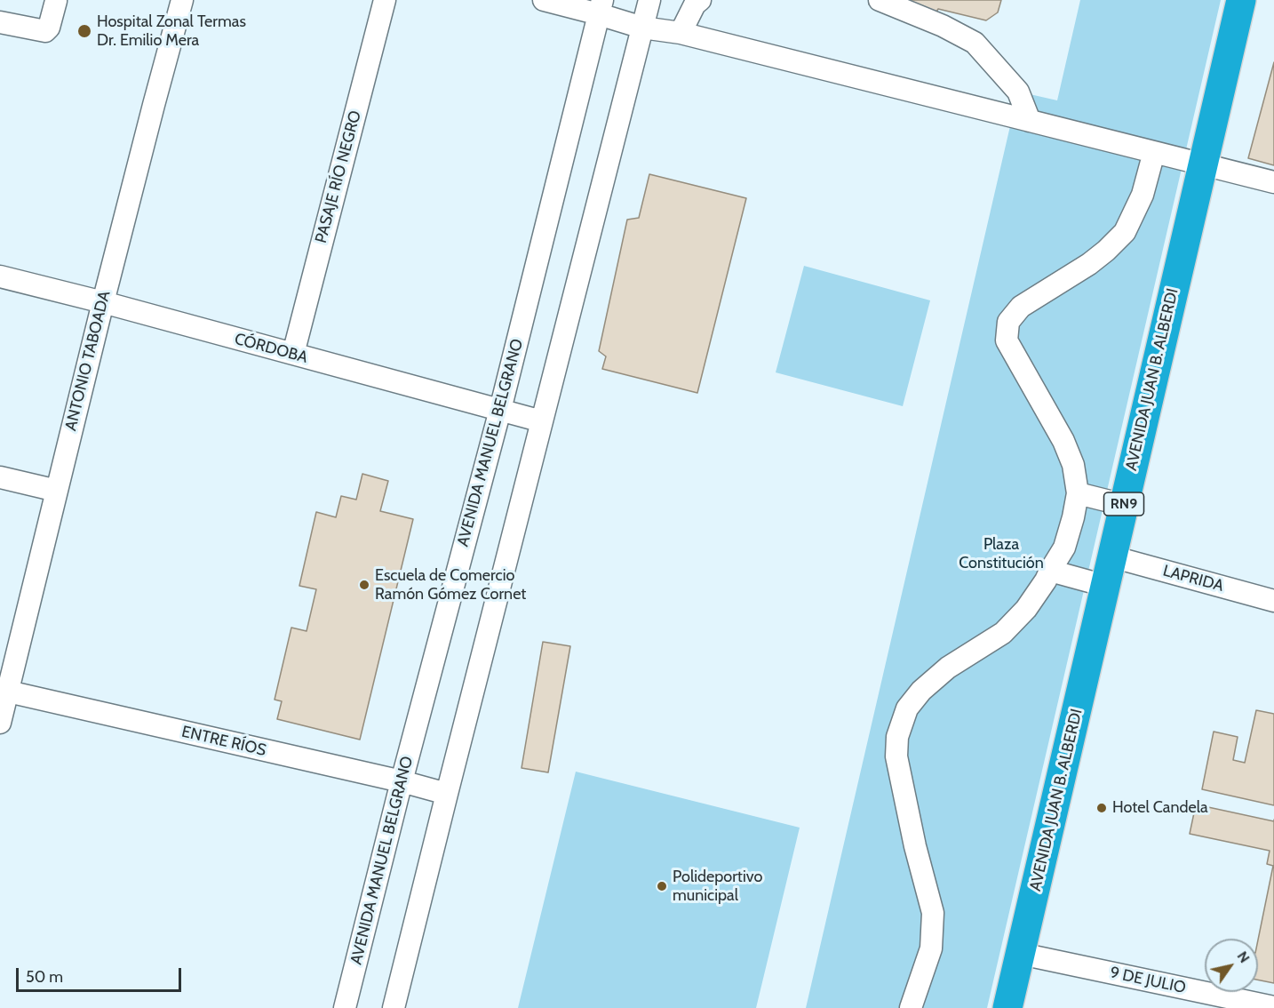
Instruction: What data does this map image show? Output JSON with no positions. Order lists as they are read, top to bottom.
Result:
{
  "streets": {
    "highway": ["AVENIDA JUAN B. ALBERDI", "RN9"],
    "street": [
      "PASAJE RÍO NEGRO",
      "CÓRDOBA",
      "ANTONIO TABOADA",
      "AVENIDA MANUEL BELGRANO",
      "LAPRIDA",
      "ENTRE RÍOS",
      "9 DE JULIO"
    ]
  },
  "crossings": [
    ["PASAJE RÍO NEGRO", "CÓRDOBA"],
    ["CÓRDOBA", "ANTONIO TABOADA"],
    ["CÓRDOBA", "AVENIDA MANUEL BELGRANO"],
    ["ANTONIO TABOADA", "ENTRE RÍOS"],
    ["AVENIDA JUAN B. ALBERDI", "LAPRIDA"],
    ["AVENIDA JUAN B. ALBERDI", "9 DE JULIO"],
    ["AVENIDA MANUEL BELGRANO", "ENTRE RÍOS"]
  ],
  "parks": ["Plaza Constitución"],
  "places": [
    "Hospital Zonal Termas Dr. Emilio Mera",
    "Escuela de Comercio Ramón Gómez Cornet",
    "Hotel Candela",
    "Polideportivo municipal"
  ],
  "scale_bar": "50 m",
  "north": "top right"
}
